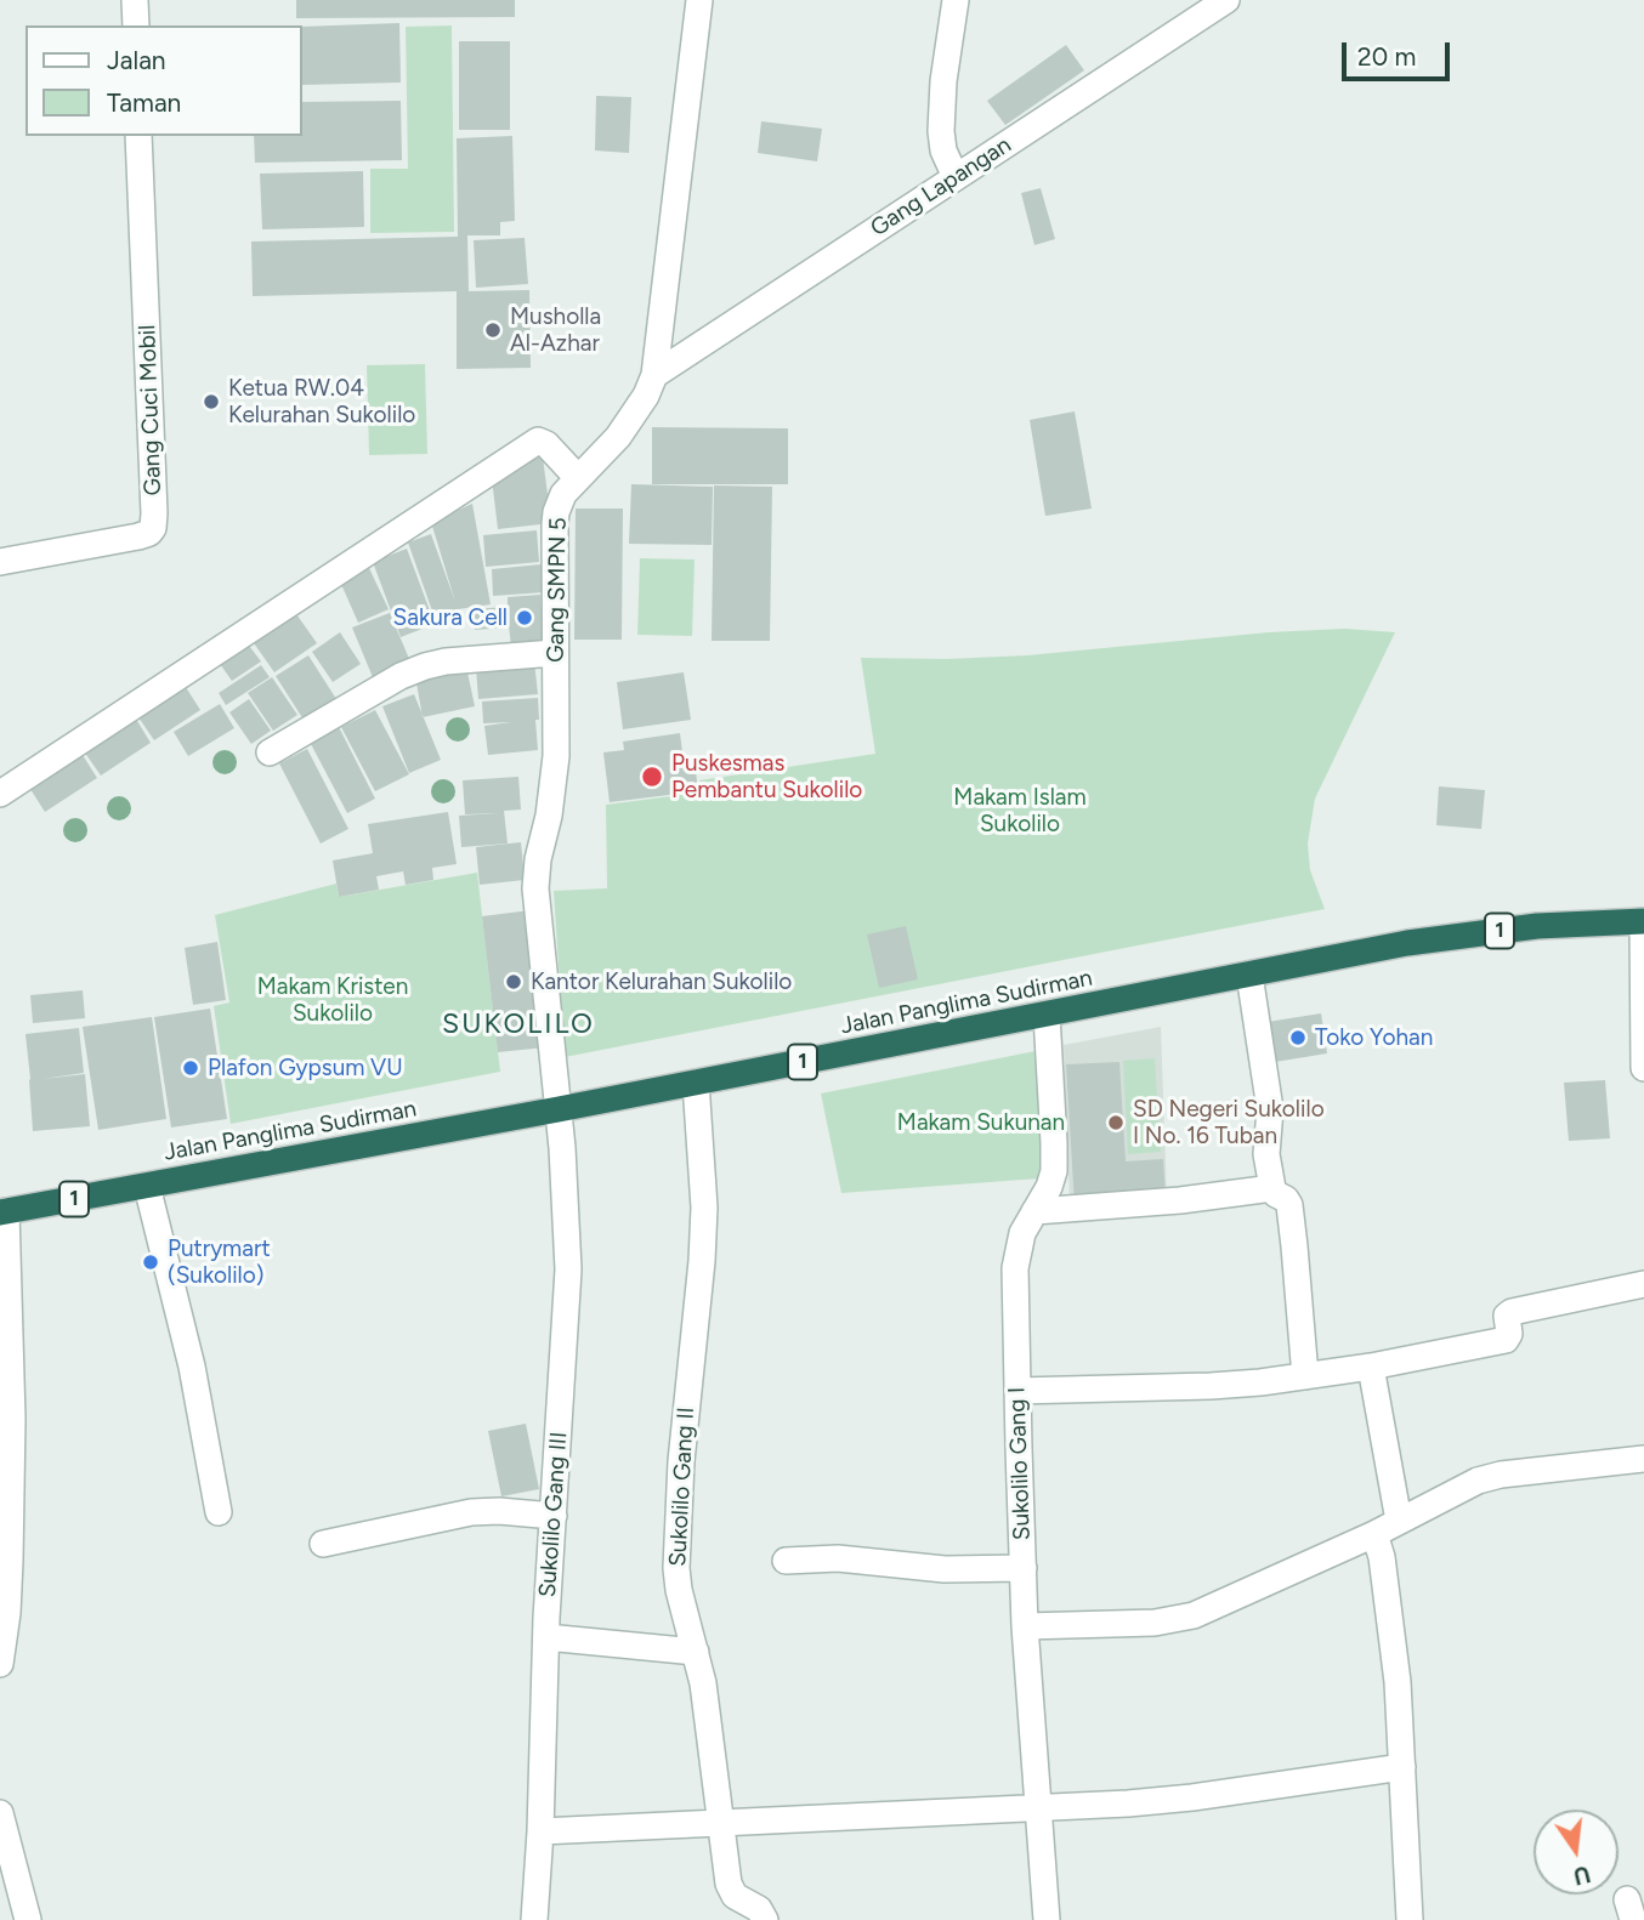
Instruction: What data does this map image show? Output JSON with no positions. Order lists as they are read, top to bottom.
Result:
{
  "streets": {
    "highway": ["1", "Jalan Panglima Sudirman"],
    "street": [
      "Gang Lapangan",
      "Gang Cuci Mobil",
      "Gang SMPN 5",
      "Sukolilo Gang I",
      "Sukolilo Gang II",
      "Sukolilo Gang III"
    ]
  },
  "crossings": [
    ["Gang Lapangan", "Gang SMPN 5"],
    ["Gang SMPN 5", "Jalan Panglima Sudirman"],
    ["Gang SMPN 5", "Sukolilo Gang III"],
    ["Jalan Panglima Sudirman", "Sukolilo Gang I"],
    ["Jalan Panglima Sudirman", "Sukolilo Gang II"],
    ["Jalan Panglima Sudirman", "Sukolilo Gang III"]
  ],
  "districts": ["SUKOLILO"],
  "parks": ["Makam Islam Sukolilo", "Makam Kristen Sukolilo", "Makam Sukunan"],
  "places": [
    "Musholla Al-Azhar",
    "Ketua RW.04 Kelurahan Sukolilo",
    "Sakura Cell",
    "Puskesmas Pembantu Sukolilo",
    "Kantor Kelurahan Sukolilo",
    "Toko Yohan",
    "Plafon Gypsum VU",
    "SD Negeri Sukolilo I No. 16 Tuban",
    "Putrymart (Sukolilo)"
  ],
  "legend": ["Jalan", "Taman"],
  "scale_bar": "20 m",
  "north": "bottom"
}
